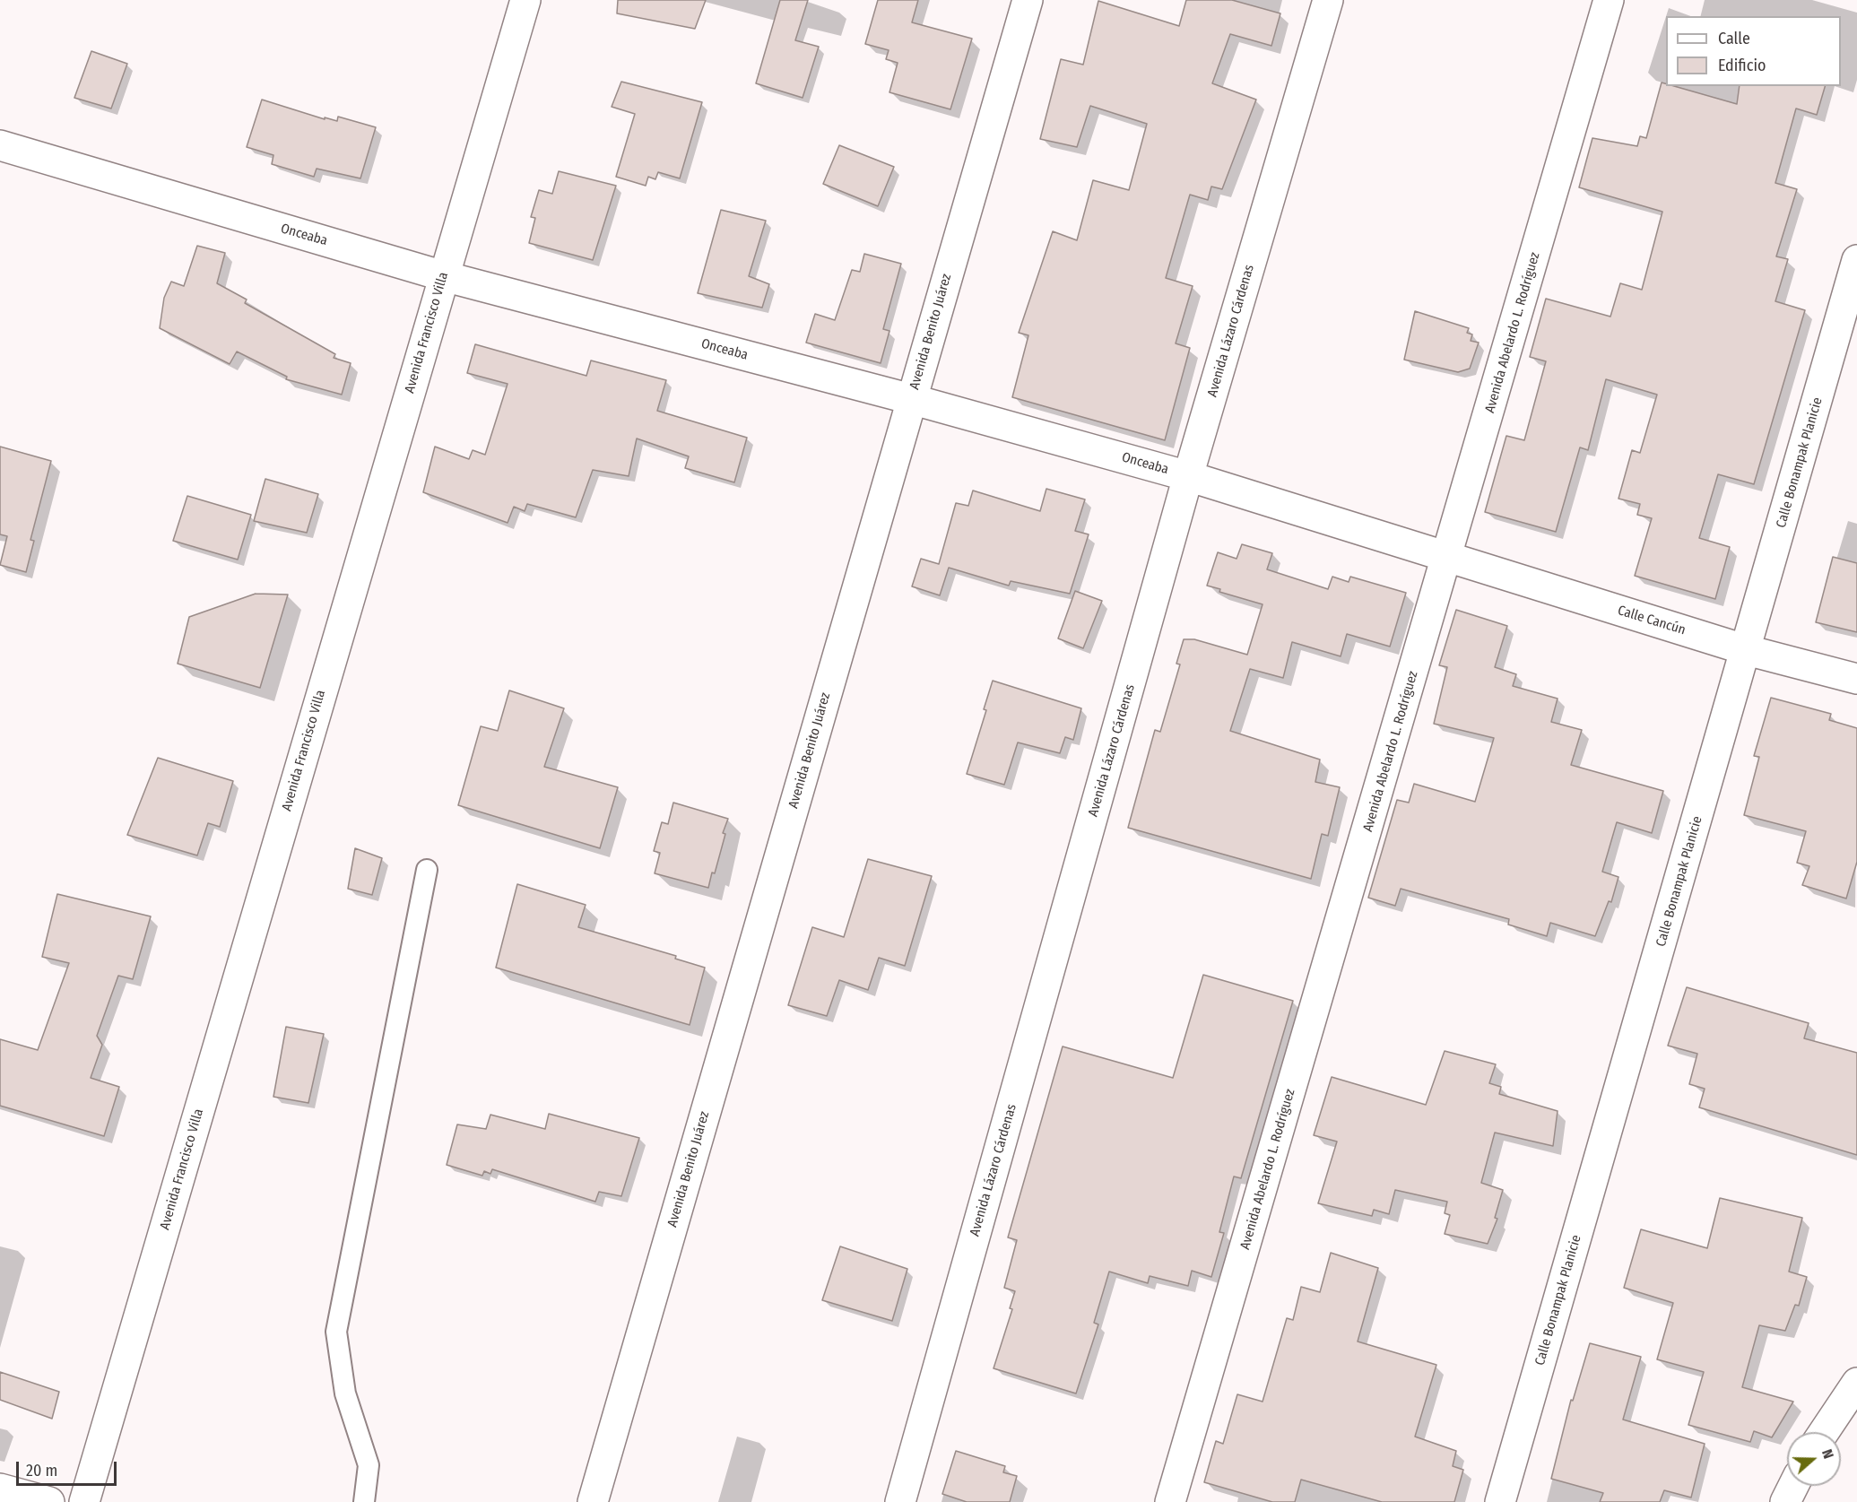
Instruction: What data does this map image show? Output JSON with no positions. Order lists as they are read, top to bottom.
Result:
{
  "streets": {
    "street": [
      "Onceaba",
      "Avenida Lázaro Cárdenas",
      "Avenida Benito Juárez",
      "Avenida Francisco Villa",
      "Avenida Abelardo L. Rodríguez",
      "Calle Bonampak Planicie",
      "Calle Cancún"
    ]
  },
  "crossings": [
    ["Onceaba", "Avenida Lázaro Cárdenas"],
    ["Onceaba", "Avenida Benito Juárez"],
    ["Onceaba", "Avenida Francisco Villa"],
    ["Onceaba", "Avenida Abelardo L. Rodríguez"],
    ["Onceaba", "Calle Cancún"],
    ["Avenida Abelardo L. Rodríguez", "Calle Cancún"],
    ["Calle Bonampak Planicie", "Calle Cancún"]
  ],
  "legend": ["Calle", "Edificio"],
  "scale_bar": "20 m",
  "north": "right"
}
